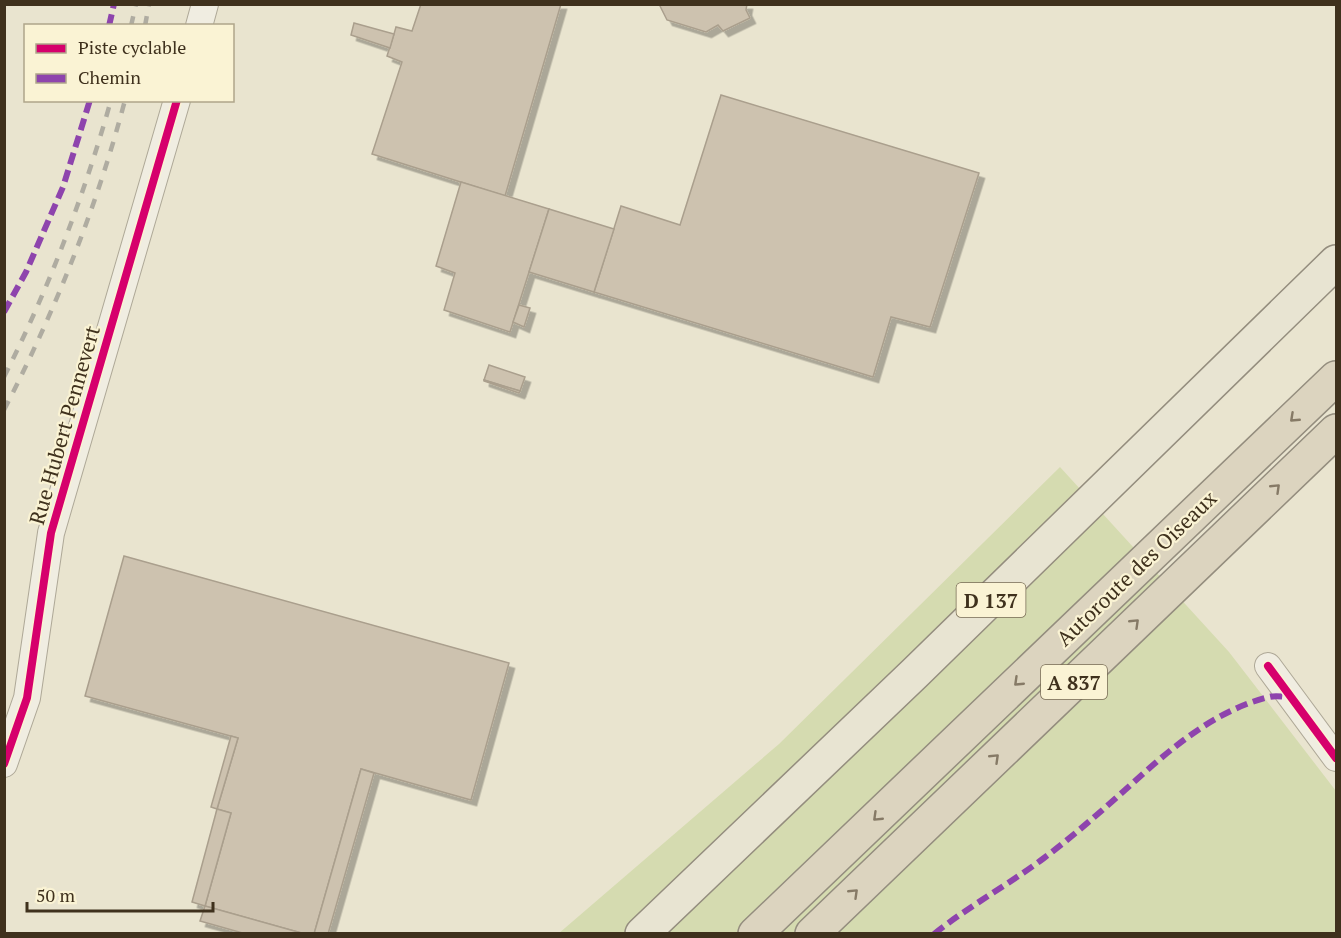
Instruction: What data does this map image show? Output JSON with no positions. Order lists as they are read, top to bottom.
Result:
{
  "streets": {
    "highway": ["Autoroute des Oiseaux", "A 837"],
    "main road": ["D 137"],
    "street": ["Rue Hubert Pennevert"]
  },
  "legend": ["Piste cyclable", "Chemin"],
  "scale_bar": "50 m"
}
